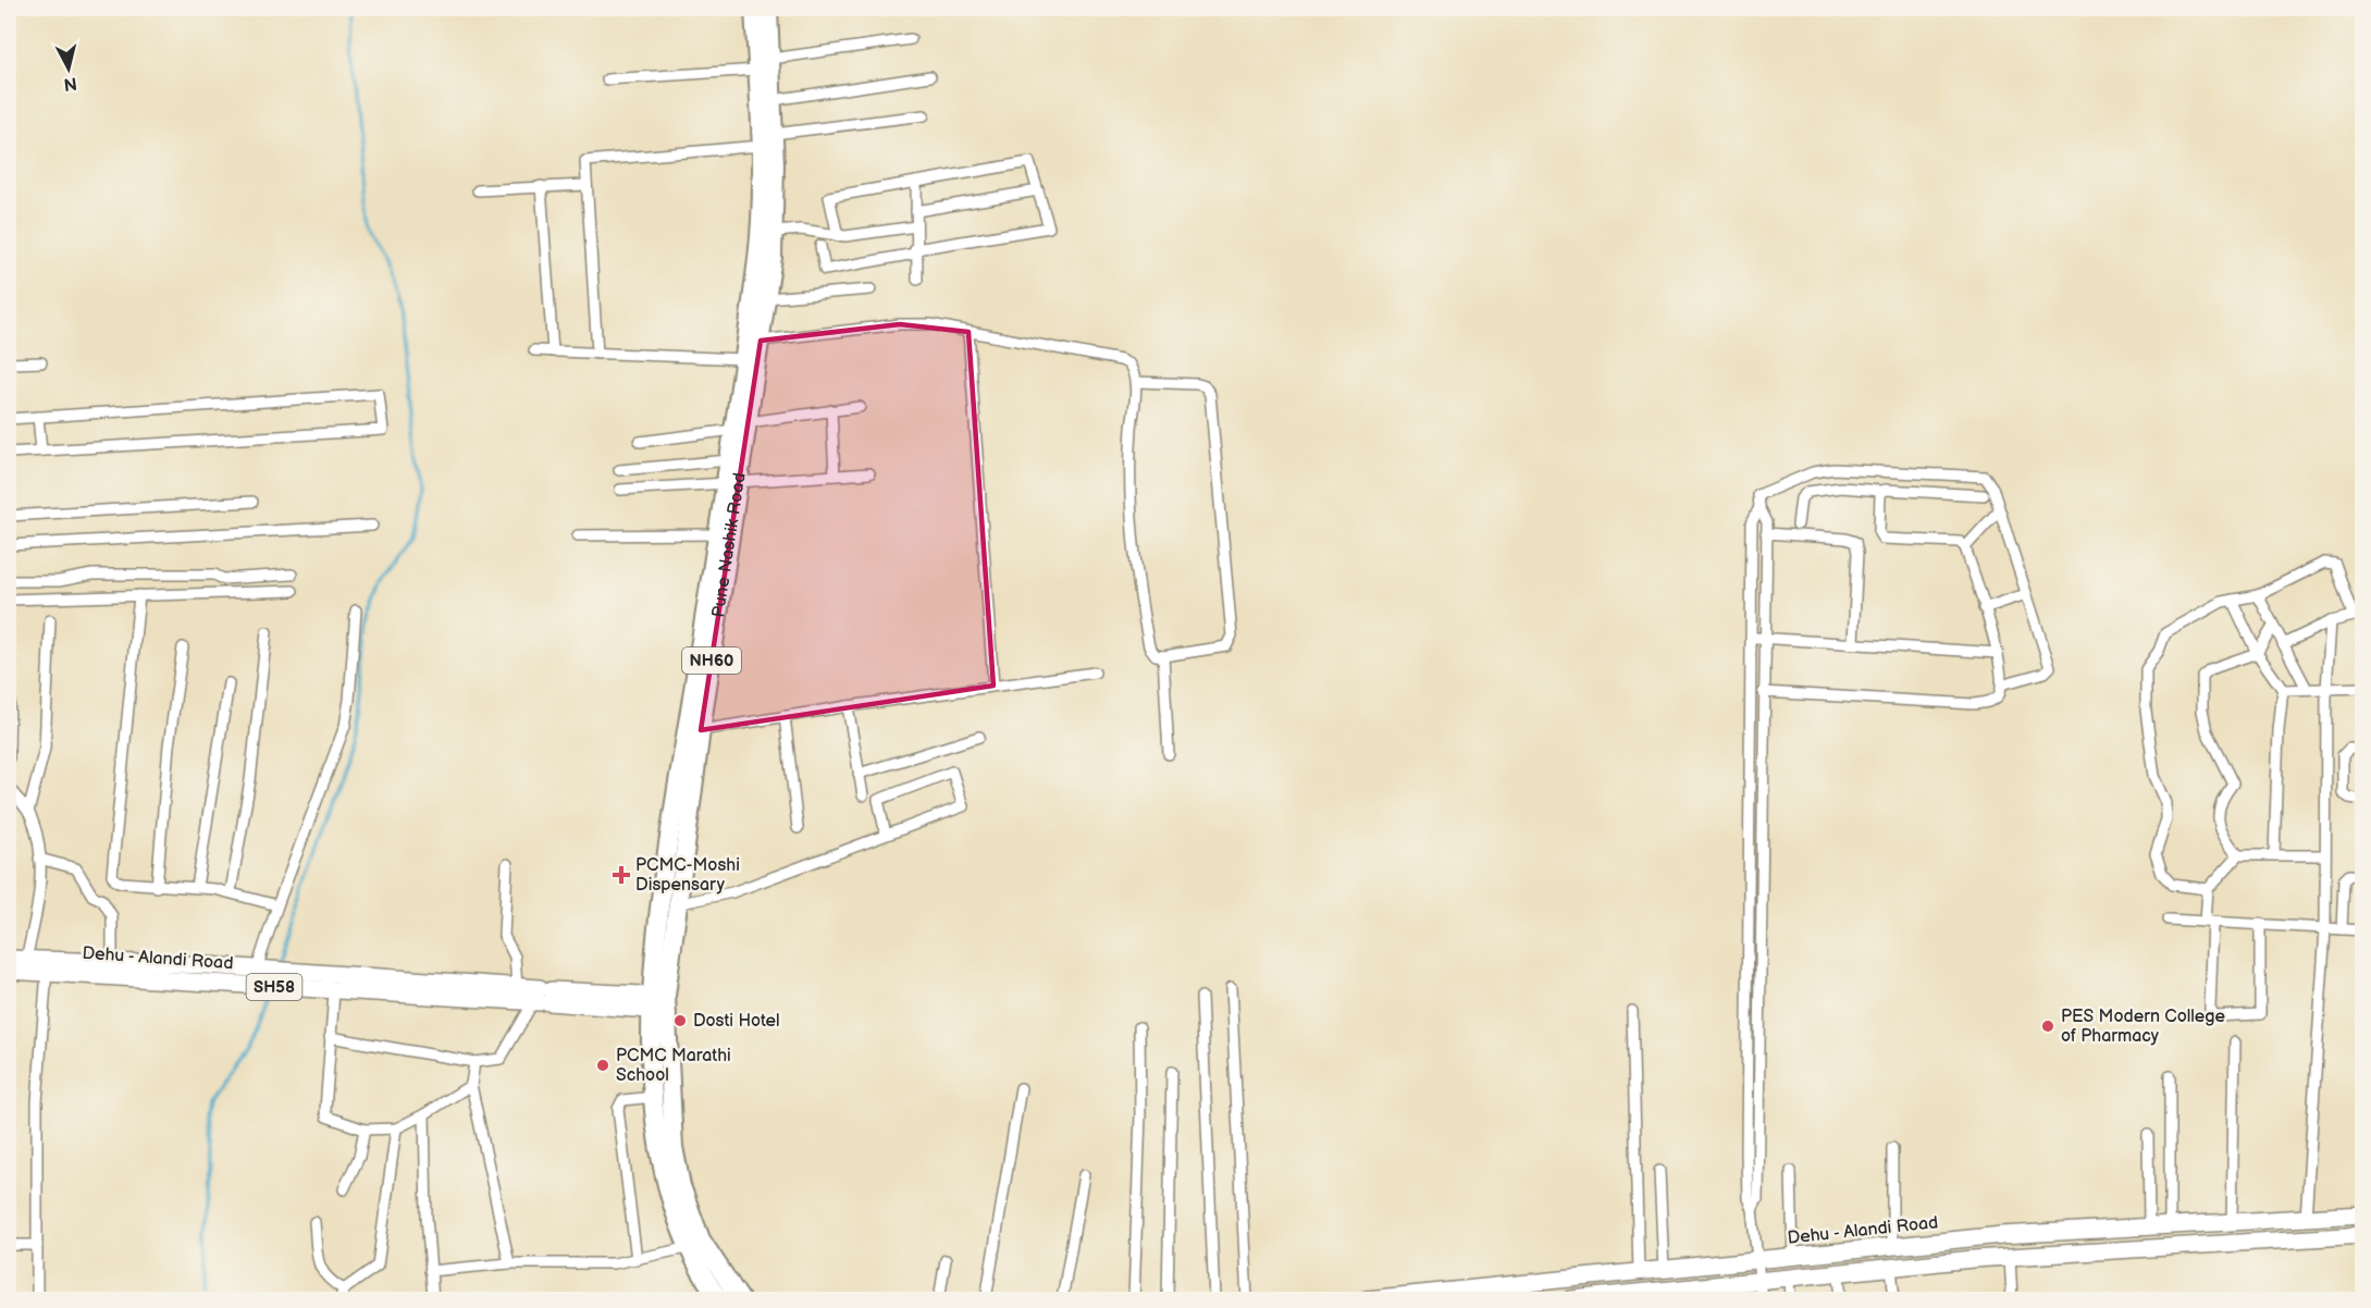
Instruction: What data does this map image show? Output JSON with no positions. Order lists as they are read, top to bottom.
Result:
{
  "streets": {
    "highway": ["Pune Nashik Road", "NH60"],
    "main road": ["Dehu - Alandi Road", "SH58"]
  },
  "crossings": [
    ["Pune Nashik Road", "Dehu - Alandi Road"]
  ],
  "places": {
    "health": ["PCMC-Moshi Dispensary"],
    "other": ["Dosti Hotel", "PES Modern College of Pharmacy", "PCMC Marathi School"]
  },
  "north": "bottom"
}
